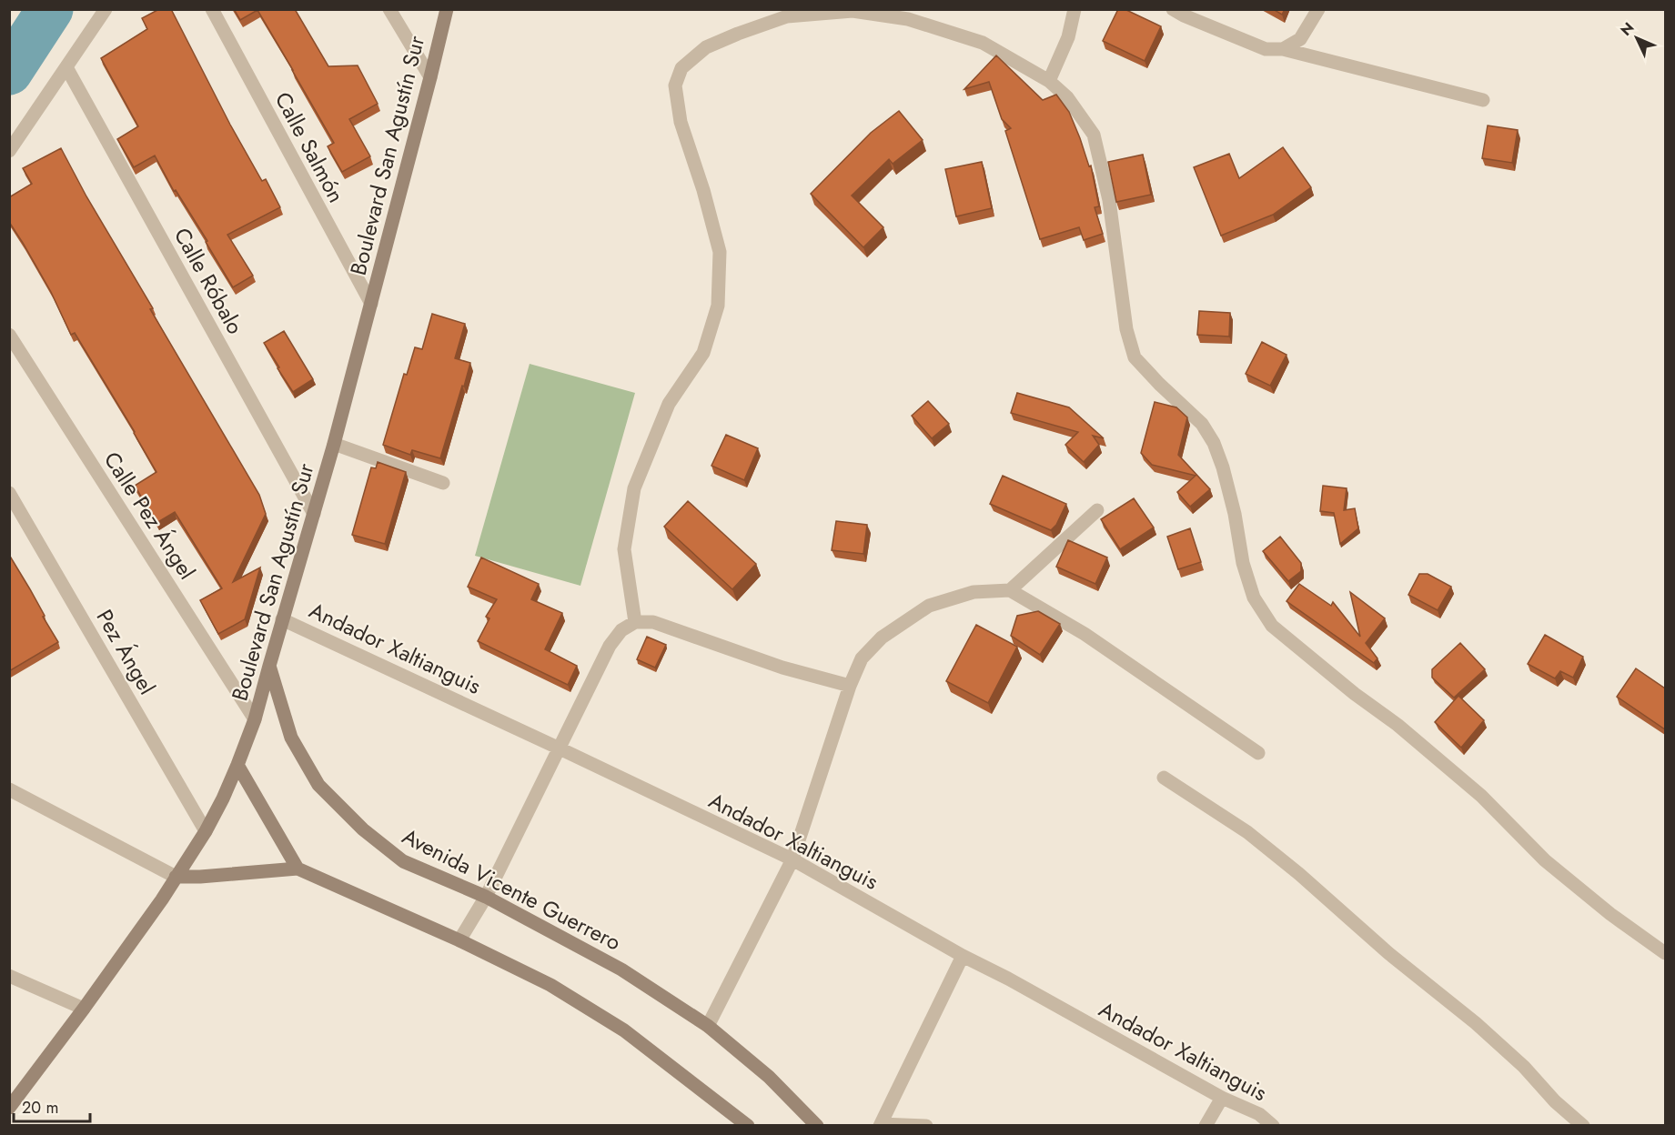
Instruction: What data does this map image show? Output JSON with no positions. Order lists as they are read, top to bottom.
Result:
{
  "streets": {
    "street": [
      "Calle Salmón",
      "Boulevard San Agustín Sur",
      "Calle Róbalo",
      "Calle Pez Ángel",
      "Andador Xaltianguis",
      "Pez Ángel",
      "Avenida Vicente Guerrero"
    ]
  },
  "crossings": [
    ["Calle Salmón", "Boulevard San Agustín Sur"],
    ["Boulevard San Agustín Sur", "Calle Róbalo"],
    ["Boulevard San Agustín Sur", "Calle Pez Ángel"],
    ["Boulevard San Agustín Sur", "Andador Xaltianguis"],
    ["Boulevard San Agustín Sur", "Pez Ángel"],
    ["Boulevard San Agustín Sur", "Avenida Vicente Guerrero"]
  ],
  "scale_bar": "20 m",
  "north": "top left"
}
